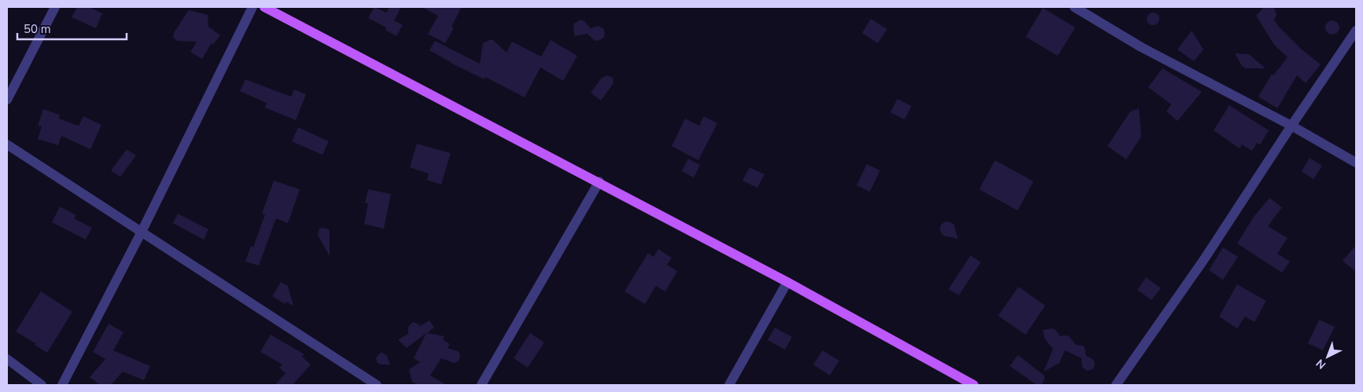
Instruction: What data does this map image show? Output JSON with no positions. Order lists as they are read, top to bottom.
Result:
{
  "scale_bar": "50 m",
  "north": "bottom left"
}
